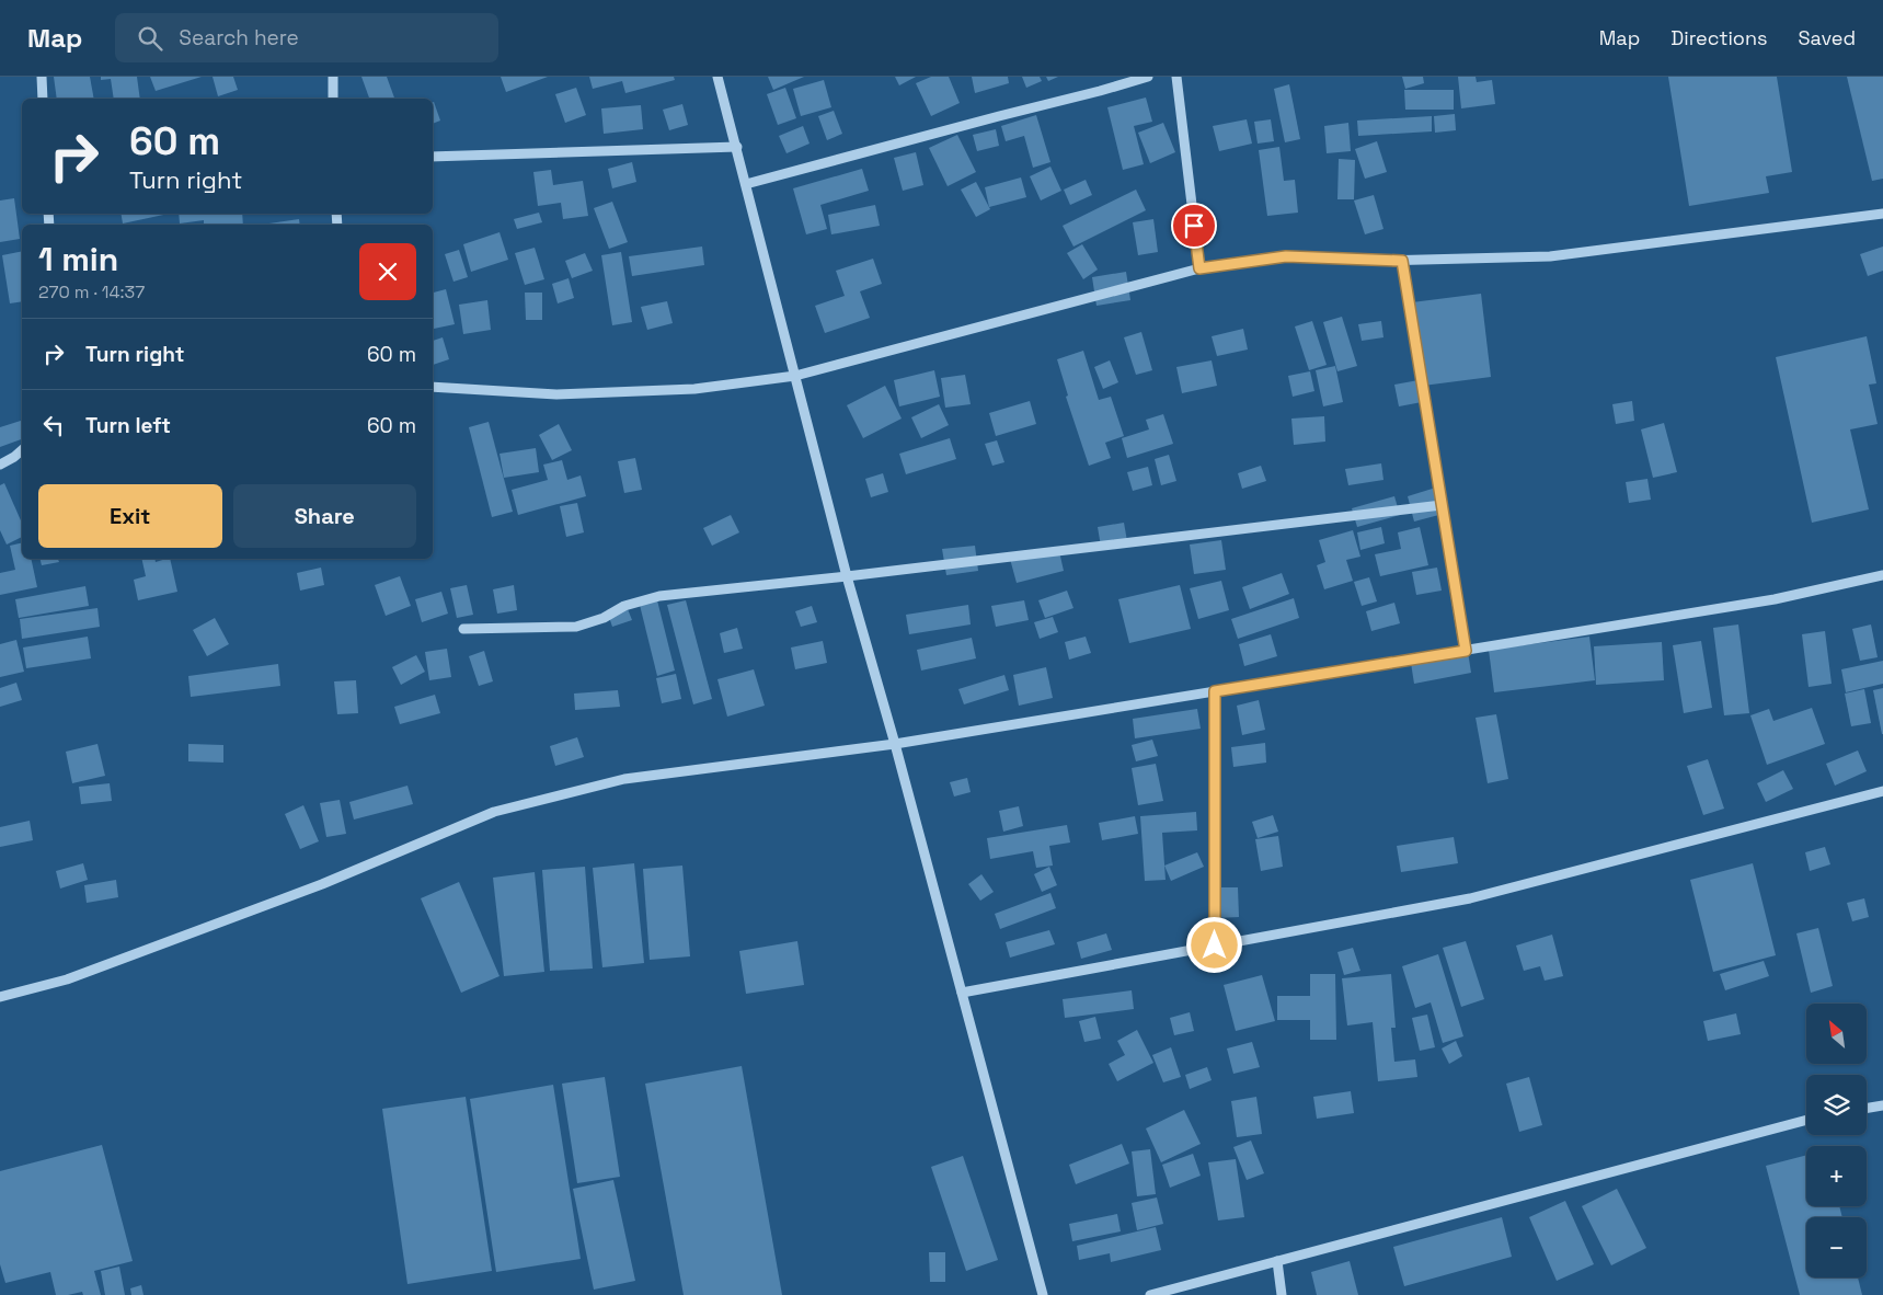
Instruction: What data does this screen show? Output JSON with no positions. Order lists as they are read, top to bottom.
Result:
{
  "north": "top left",
  "page": {
    "header": "Map",
    "search": "Search here",
    "nav": ["Map", "Directions", "Saved"],
    "turn": ["60 m", "Turn right"],
    "heading": ["1 min", "270 m · 14:37"],
    "list": [
      {
        "name": "Turn right",
        "value": "60 m"
      },
      {
        "name": "Turn left",
        "value": "60 m"
      }
    ],
    "buttons": ["Exit", "Share"],
    "map_buttons": ["+", "−"]
  }
}
